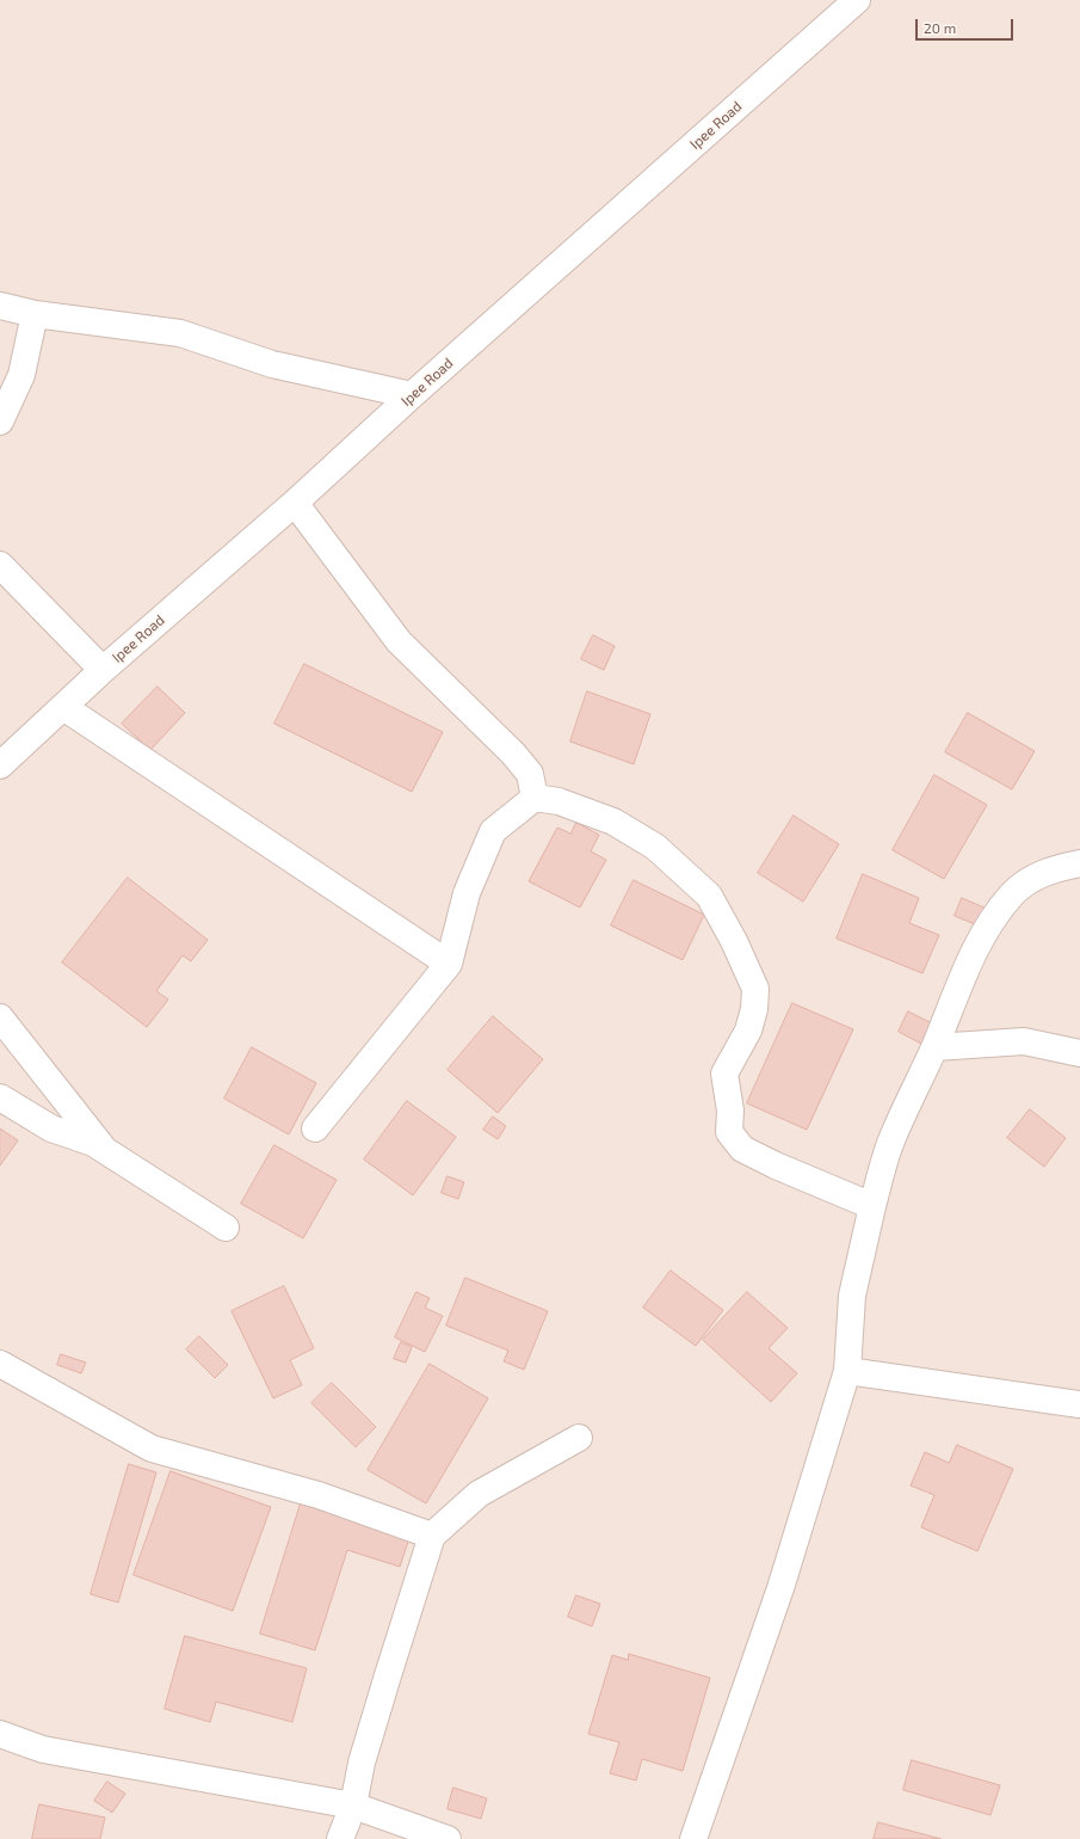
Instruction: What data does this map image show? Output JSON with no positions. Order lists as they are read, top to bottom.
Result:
{
  "streets": {
    "street": ["Ipee Road"]
  },
  "scale_bar": "20 m"
}
